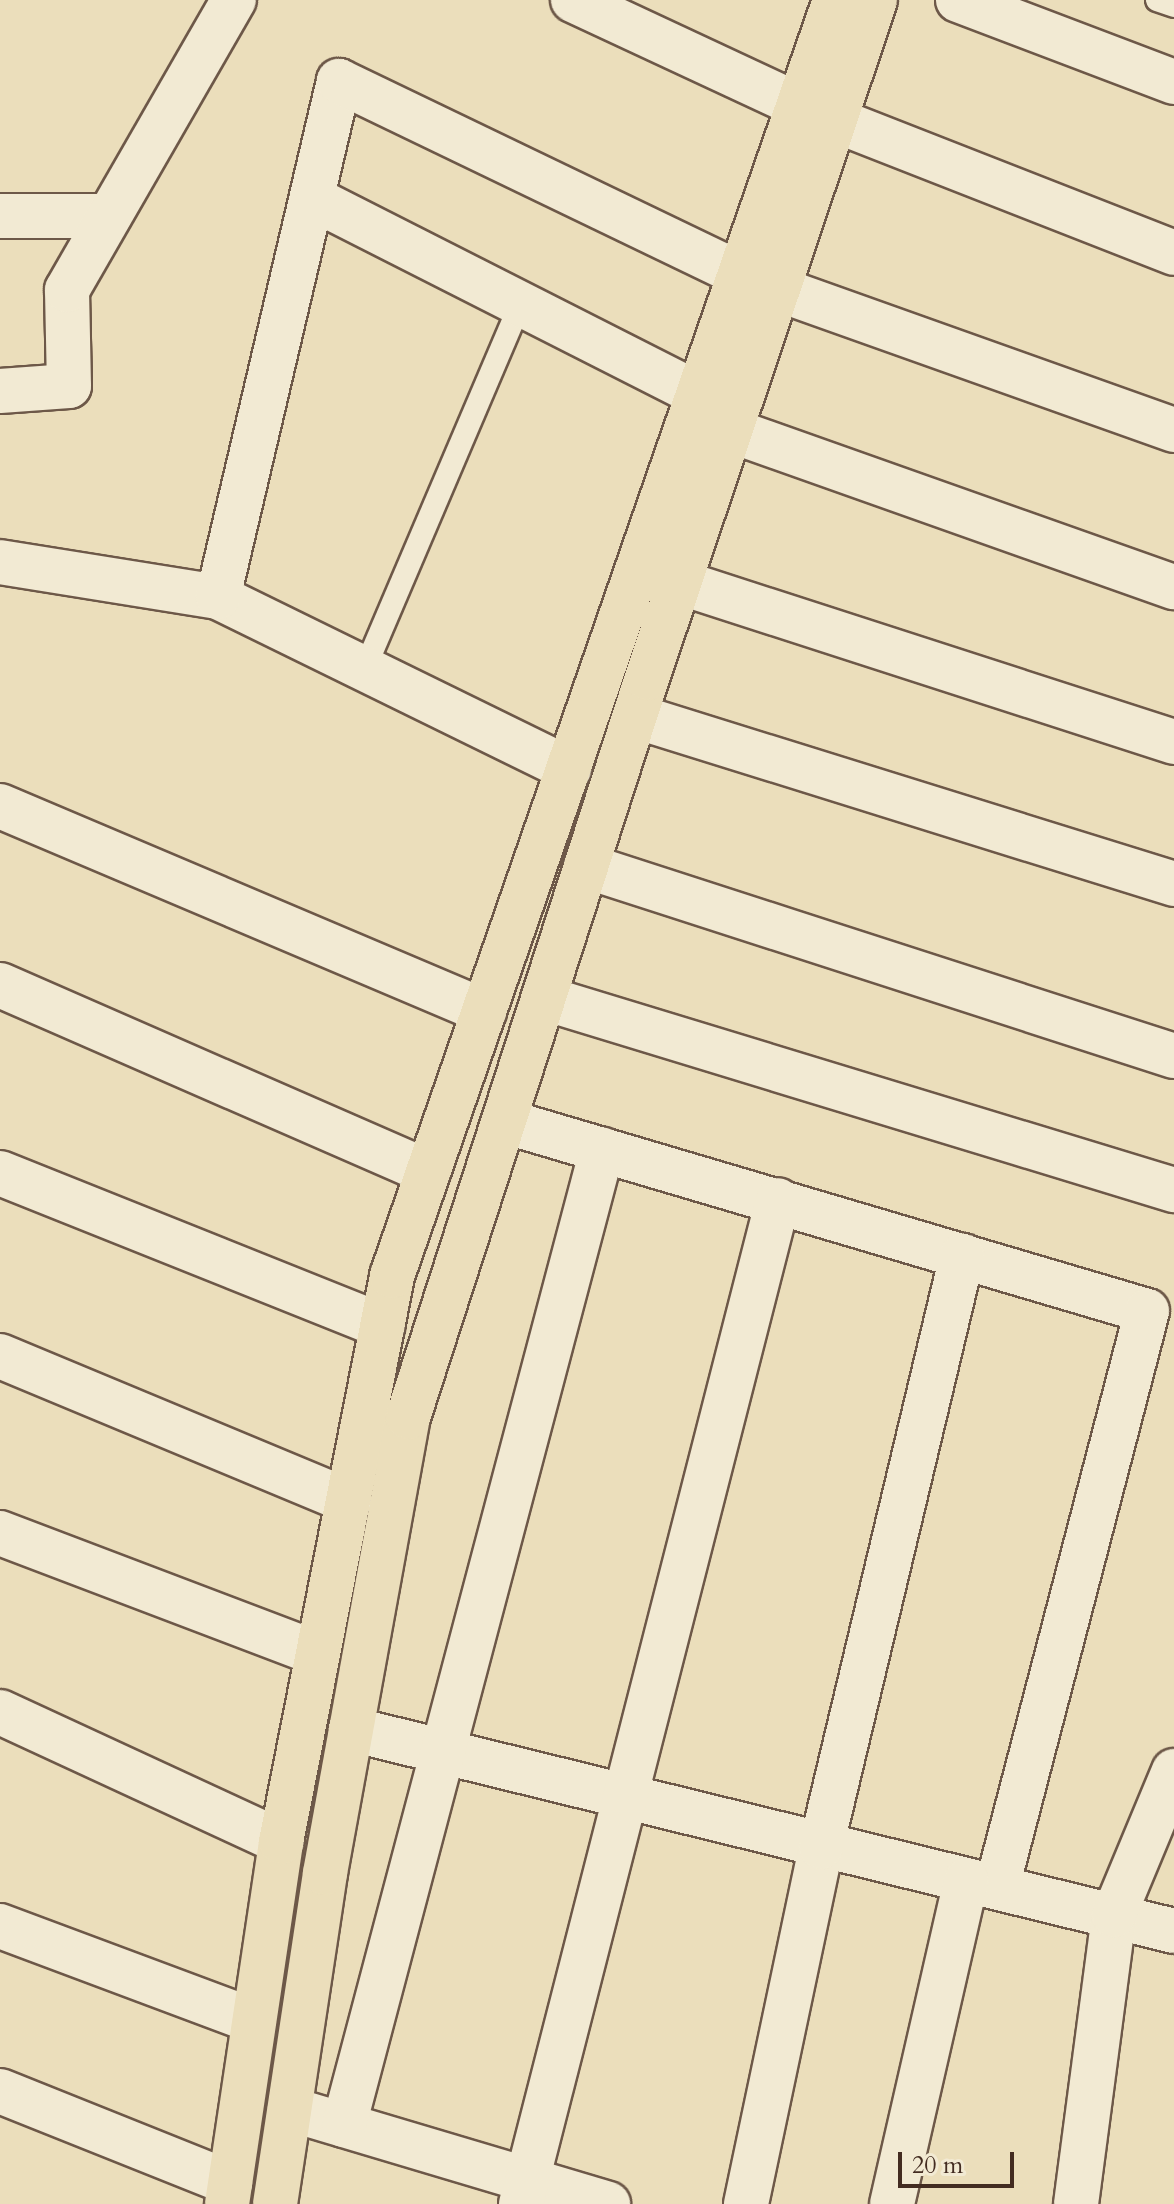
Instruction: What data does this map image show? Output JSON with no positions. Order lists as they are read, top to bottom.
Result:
{
  "scale_bar": "20 m"
}
